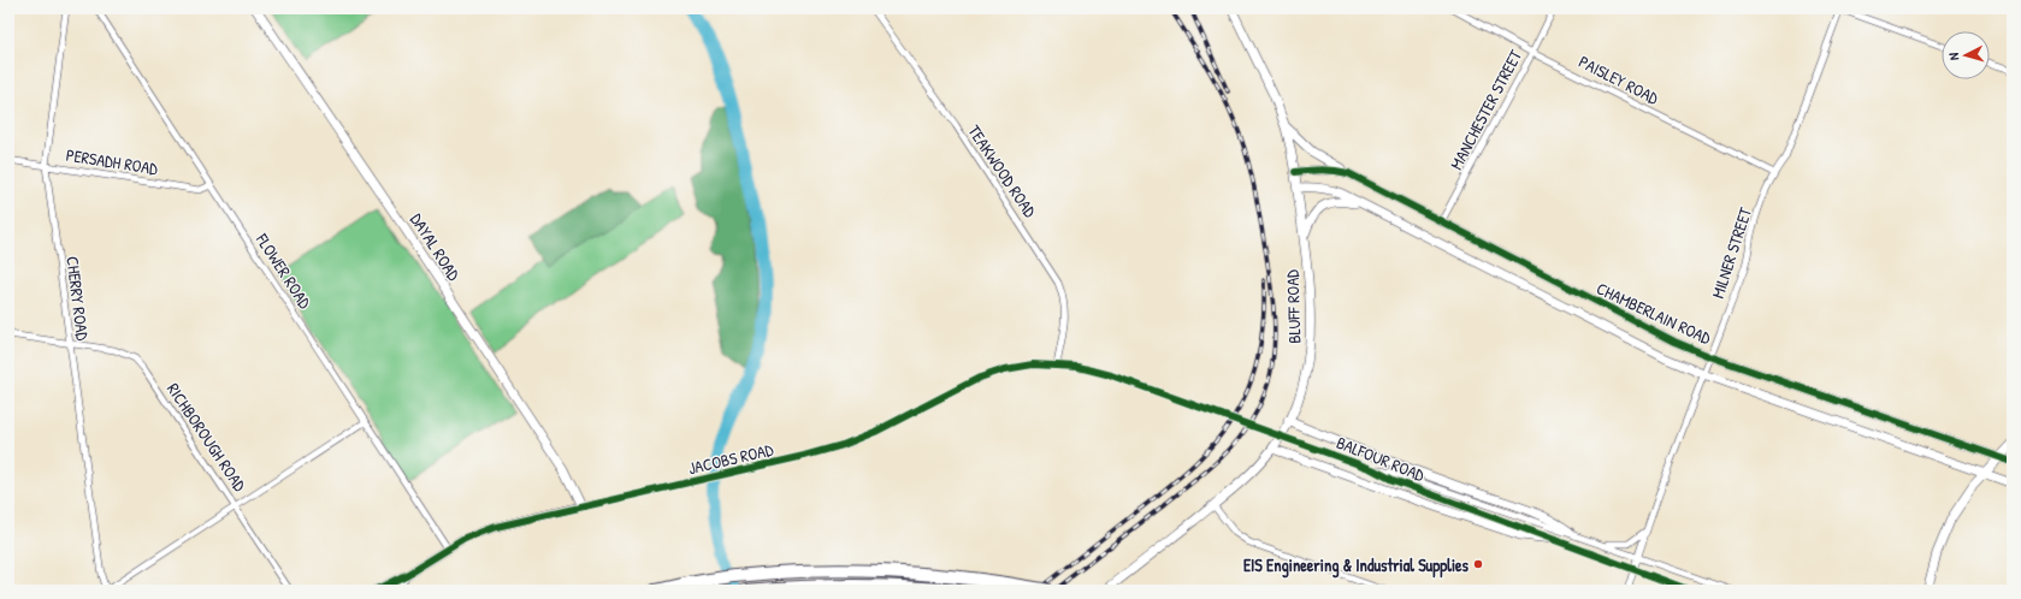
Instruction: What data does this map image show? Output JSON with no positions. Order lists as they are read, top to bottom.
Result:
{
  "streets": {
    "street": [
      "PAISLEY ROAD",
      "MANCHESTER STREET",
      "PERSADH ROAD",
      "TEAKWOOD ROAD",
      "DAYAL ROAD",
      "MILNER STREET",
      "FLOWER ROAD",
      "CHERRY ROAD",
      "BLUFF ROAD",
      "CHAMBERLAIN ROAD",
      "RICHBOROUGH ROAD",
      "JACOBS ROAD",
      "BALFOUR ROAD"
    ]
  },
  "crossings": [
    ["PAISLEY ROAD", "MANCHESTER STREET"],
    ["PAISLEY ROAD", "MILNER STREET"],
    ["MANCHESTER STREET", "CHAMBERLAIN ROAD"],
    ["PERSADH ROAD", "FLOWER ROAD"],
    ["PERSADH ROAD", "CHERRY ROAD"],
    ["TEAKWOOD ROAD", "JACOBS ROAD"],
    ["TEAKWOOD ROAD", "BALFOUR ROAD"],
    ["DAYAL ROAD", "JACOBS ROAD"],
    ["MILNER STREET", "CHAMBERLAIN ROAD"],
    ["MILNER STREET", "BALFOUR ROAD"],
    ["FLOWER ROAD", "JACOBS ROAD"],
    ["CHERRY ROAD", "RICHBOROUGH ROAD"],
    ["BLUFF ROAD", "CHAMBERLAIN ROAD"],
    ["JACOBS ROAD", "BALFOUR ROAD"]
  ],
  "places": ["EIS Engineering & Industrial Supplies"],
  "north": "left"
}
